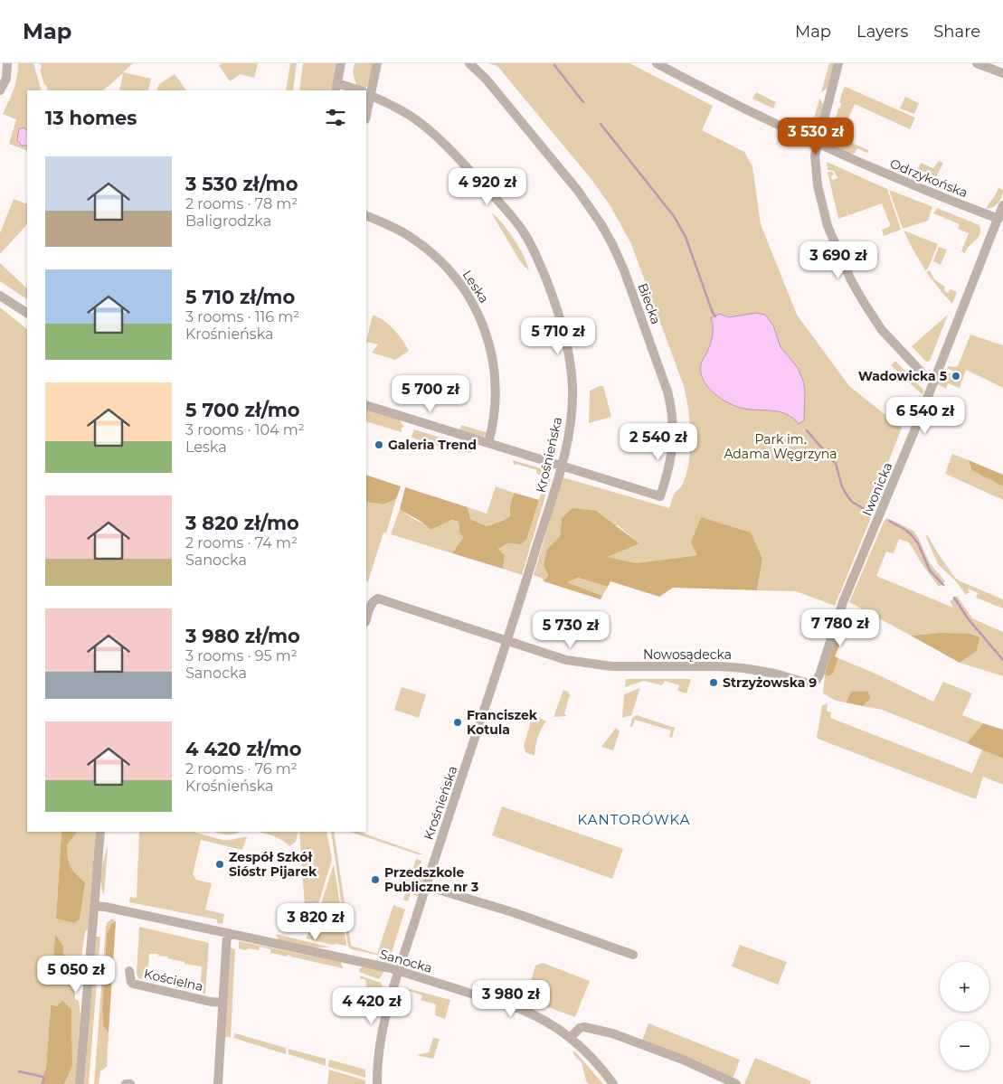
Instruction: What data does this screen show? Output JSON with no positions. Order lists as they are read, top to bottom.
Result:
{
  "streets": {
    "street": [
      "Odrzykońska",
      "Leska",
      "Biecka",
      "Krośnieńska",
      "Iwonicka",
      "Nowosądecka",
      "Sanocka",
      "Kościelna"
    ]
  },
  "crossings": [
    ["Odrzykońska", "Iwonicka"],
    ["Biecka", "Krośnieńska"],
    ["Krośnieńska", "Nowosądecka"],
    ["Krośnieńska", "Sanocka"],
    ["Iwonicka", "Nowosądecka"]
  ],
  "districts": ["KANTORÓWKA"],
  "parks": ["Park im. Adama Węgrzyna"],
  "places": [
    "Wadowicka 5",
    "Galeria Trend",
    "Strzyżowska 9",
    "Franciszek Kotula",
    "Zespół Szkół Sióstr Pijarek",
    "Przedszkole Publiczne nr 3"
  ],
  "page": {
    "header": "Map",
    "nav": ["Map", "Layers", "Share"],
    "heading": "13 homes",
    "price": [
      "3 530 zł",
      "4 920 zł",
      "3 690 zł",
      "5 710 zł",
      "5 700 zł",
      "6 540 zł",
      "2 540 zł",
      "7 780 zł",
      "5 730 zł",
      "3 820 zł",
      "5 050 zł",
      "3 980 zł",
      "4 420 zł"
    ],
    "list": [
      {
        "name": "3 530 zł/mo",
        "note": "2 rooms · 78 m² · Baligrodzka"
      },
      {
        "name": "5 710 zł/mo",
        "note": "3 rooms · 116 m² · Krośnieńska"
      },
      {
        "name": "5 700 zł/mo",
        "note": "3 rooms · 104 m² · Leska"
      },
      {
        "name": "3 820 zł/mo",
        "note": "2 rooms · 74 m² · Sanocka"
      },
      {
        "name": "3 980 zł/mo",
        "note": "3 rooms · 95 m² · Sanocka"
      },
      {
        "name": "4 420 zł/mo",
        "note": "2 rooms · 76 m² · Krośnieńska"
      }
    ],
    "map_buttons": ["+", "−"]
  }
}
